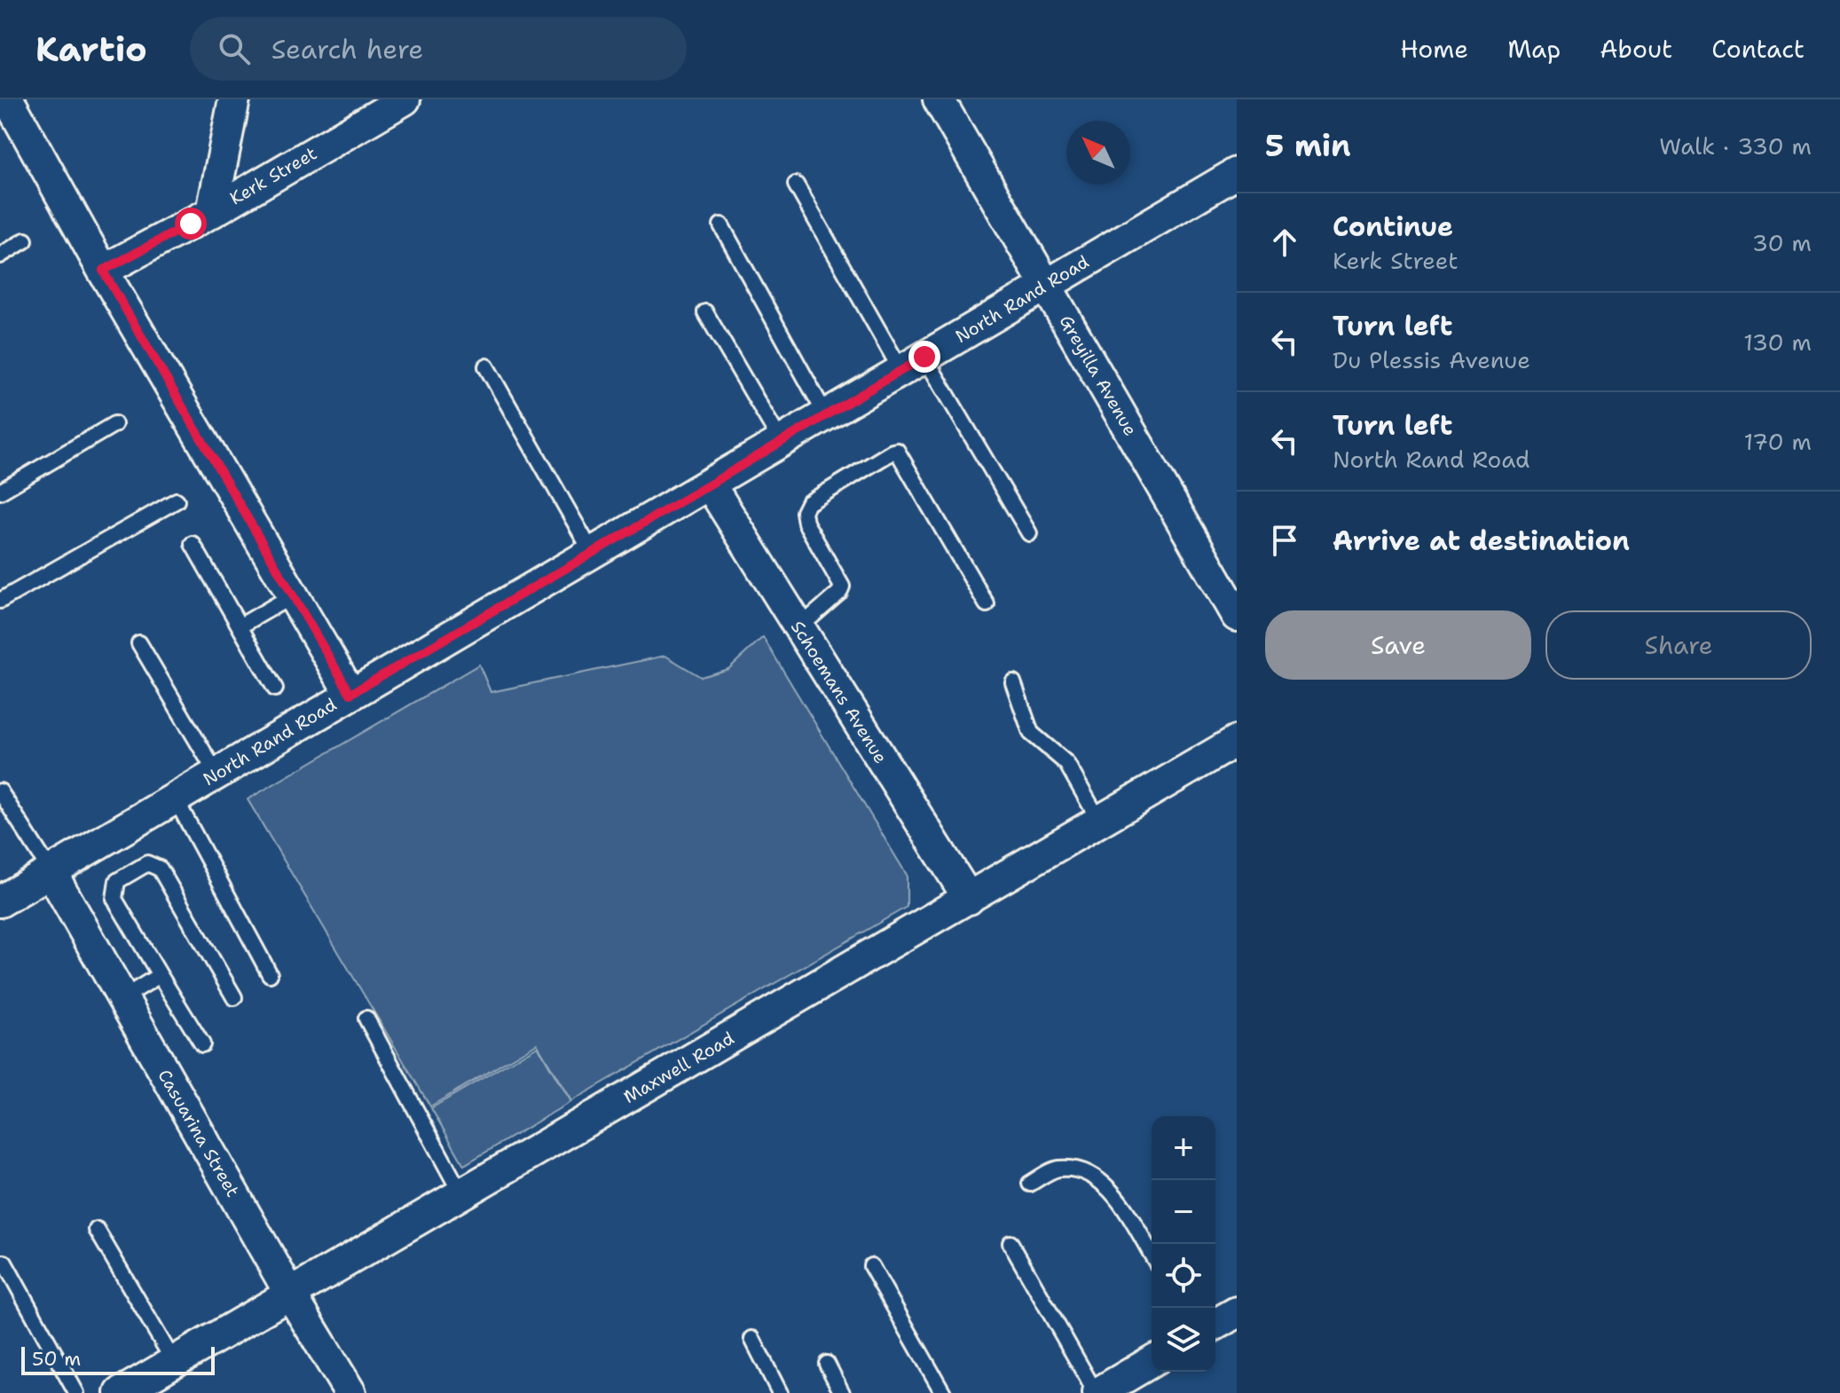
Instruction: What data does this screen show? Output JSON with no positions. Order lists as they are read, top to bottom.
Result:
{
  "streets": {
    "street": [
      "Kerk Street",
      "North Rand Road",
      "Greyilla Avenue",
      "Schoemans Avenue",
      "Maxwell Road",
      "Casuarina Street"
    ]
  },
  "crossings": [
    ["North Rand Road", "Greyilla Avenue"],
    ["North Rand Road", "Schoemans Avenue"],
    ["North Rand Road", "Casuarina Street"],
    ["Schoemans Avenue", "Maxwell Road"],
    ["Maxwell Road", "Casuarina Street"]
  ],
  "scale_bar": "50 m",
  "north": "top left",
  "page": {
    "header": "Kartio",
    "search": "Search here",
    "nav": [
      "Home",
      "Map",
      "About",
      "Contact"
    ],
    "heading": ["5 min", "Walk · 330 m"],
    "list": [
      ["Continue", "Kerk Street", "30 m"],
      ["Turn left", "Du Plessis Avenue", "130 m"],
      ["Turn left", "North Rand Road", "170 m"],
      "Arrive at destination"
    ],
    "buttons": ["Save", "Share"],
    "map_buttons": ["+", "−"],
    "scale": "50 m"
  }
}
